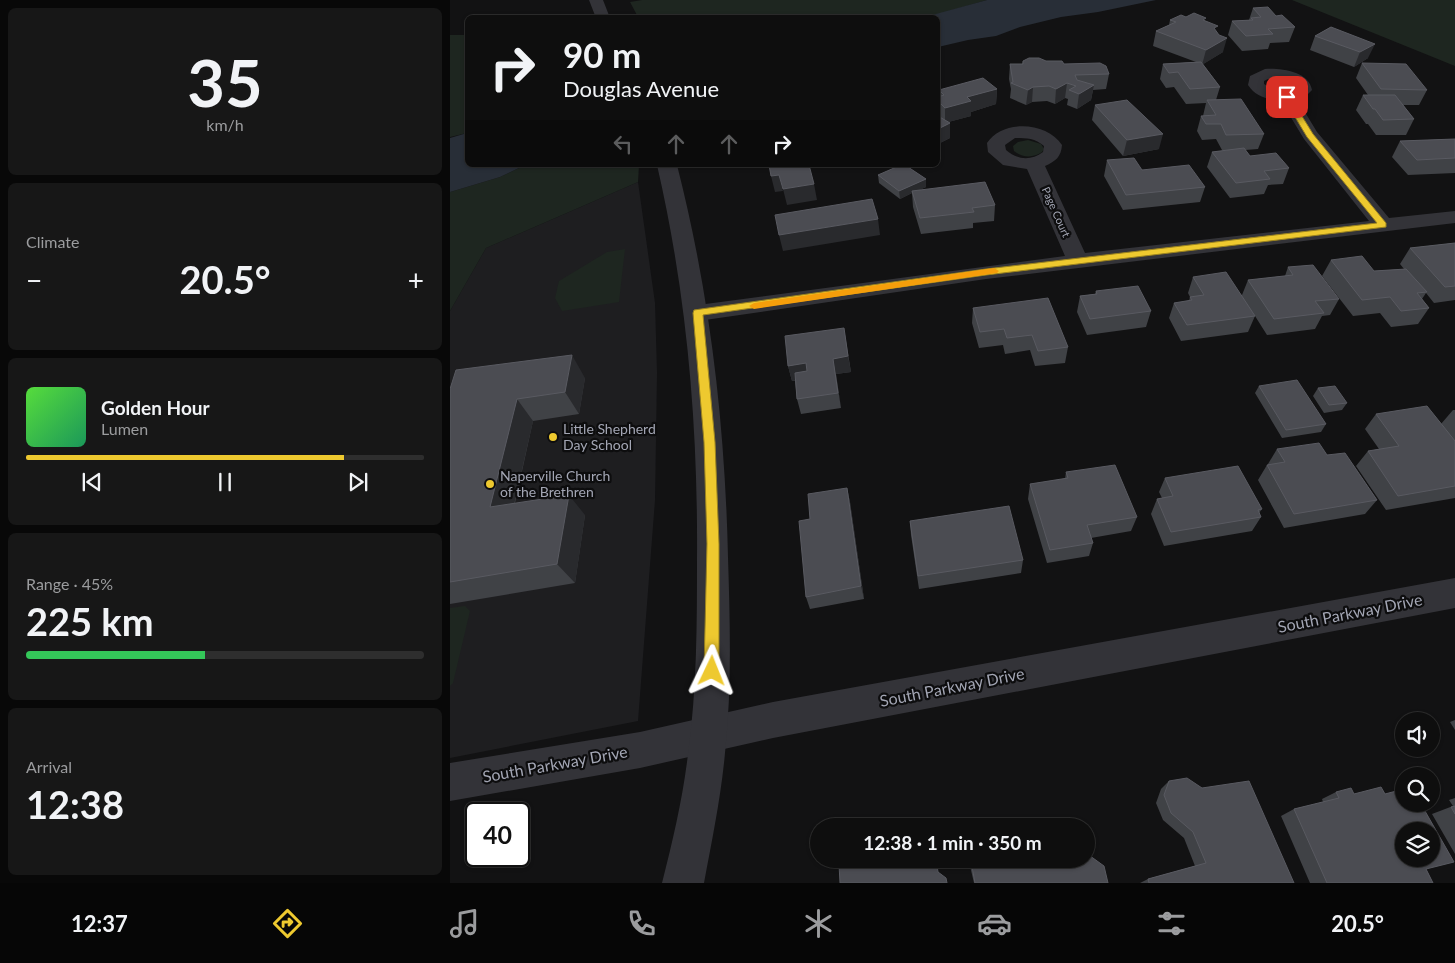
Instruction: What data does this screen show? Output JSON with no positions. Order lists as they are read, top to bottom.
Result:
{
  "streets": {
    "street": ["Page Court", "South Parkway Drive"]
  },
  "places": ["Little Shepherd Day School", "Naperville Church of the Brethren"],
  "page": {
    "tile": [
      ["35", "km/h"],
      "Climate",
      ["Range · 45%", "225 km"],
      ["Arrival", "12:38"]
    ],
    "turn": ["90 m", "Douglas Avenue"],
    "heat": ["−", "20.5°", "+"],
    "song": ["Golden Hour", "Lumen"],
    "limit": "40",
    "trip": "12:38 · 1 min · 350 m",
    "tabs": ["12:37", "20.5°"]
  }
}
